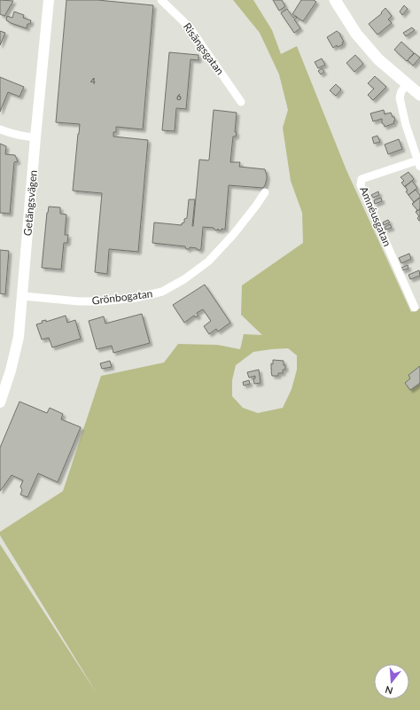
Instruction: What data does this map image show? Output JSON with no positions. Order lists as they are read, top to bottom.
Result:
{
  "streets": {
    "street": [
      "Risängsgatan",
      "Getängsvägen",
      "Amnéusgatan",
      "Grönbogatan"
    ]
  },
  "crossings": [
    ["Getängsvägen", "Grönbogatan"]
  ],
  "house_numbers": ["4", "6"],
  "north": "bottom"
}
